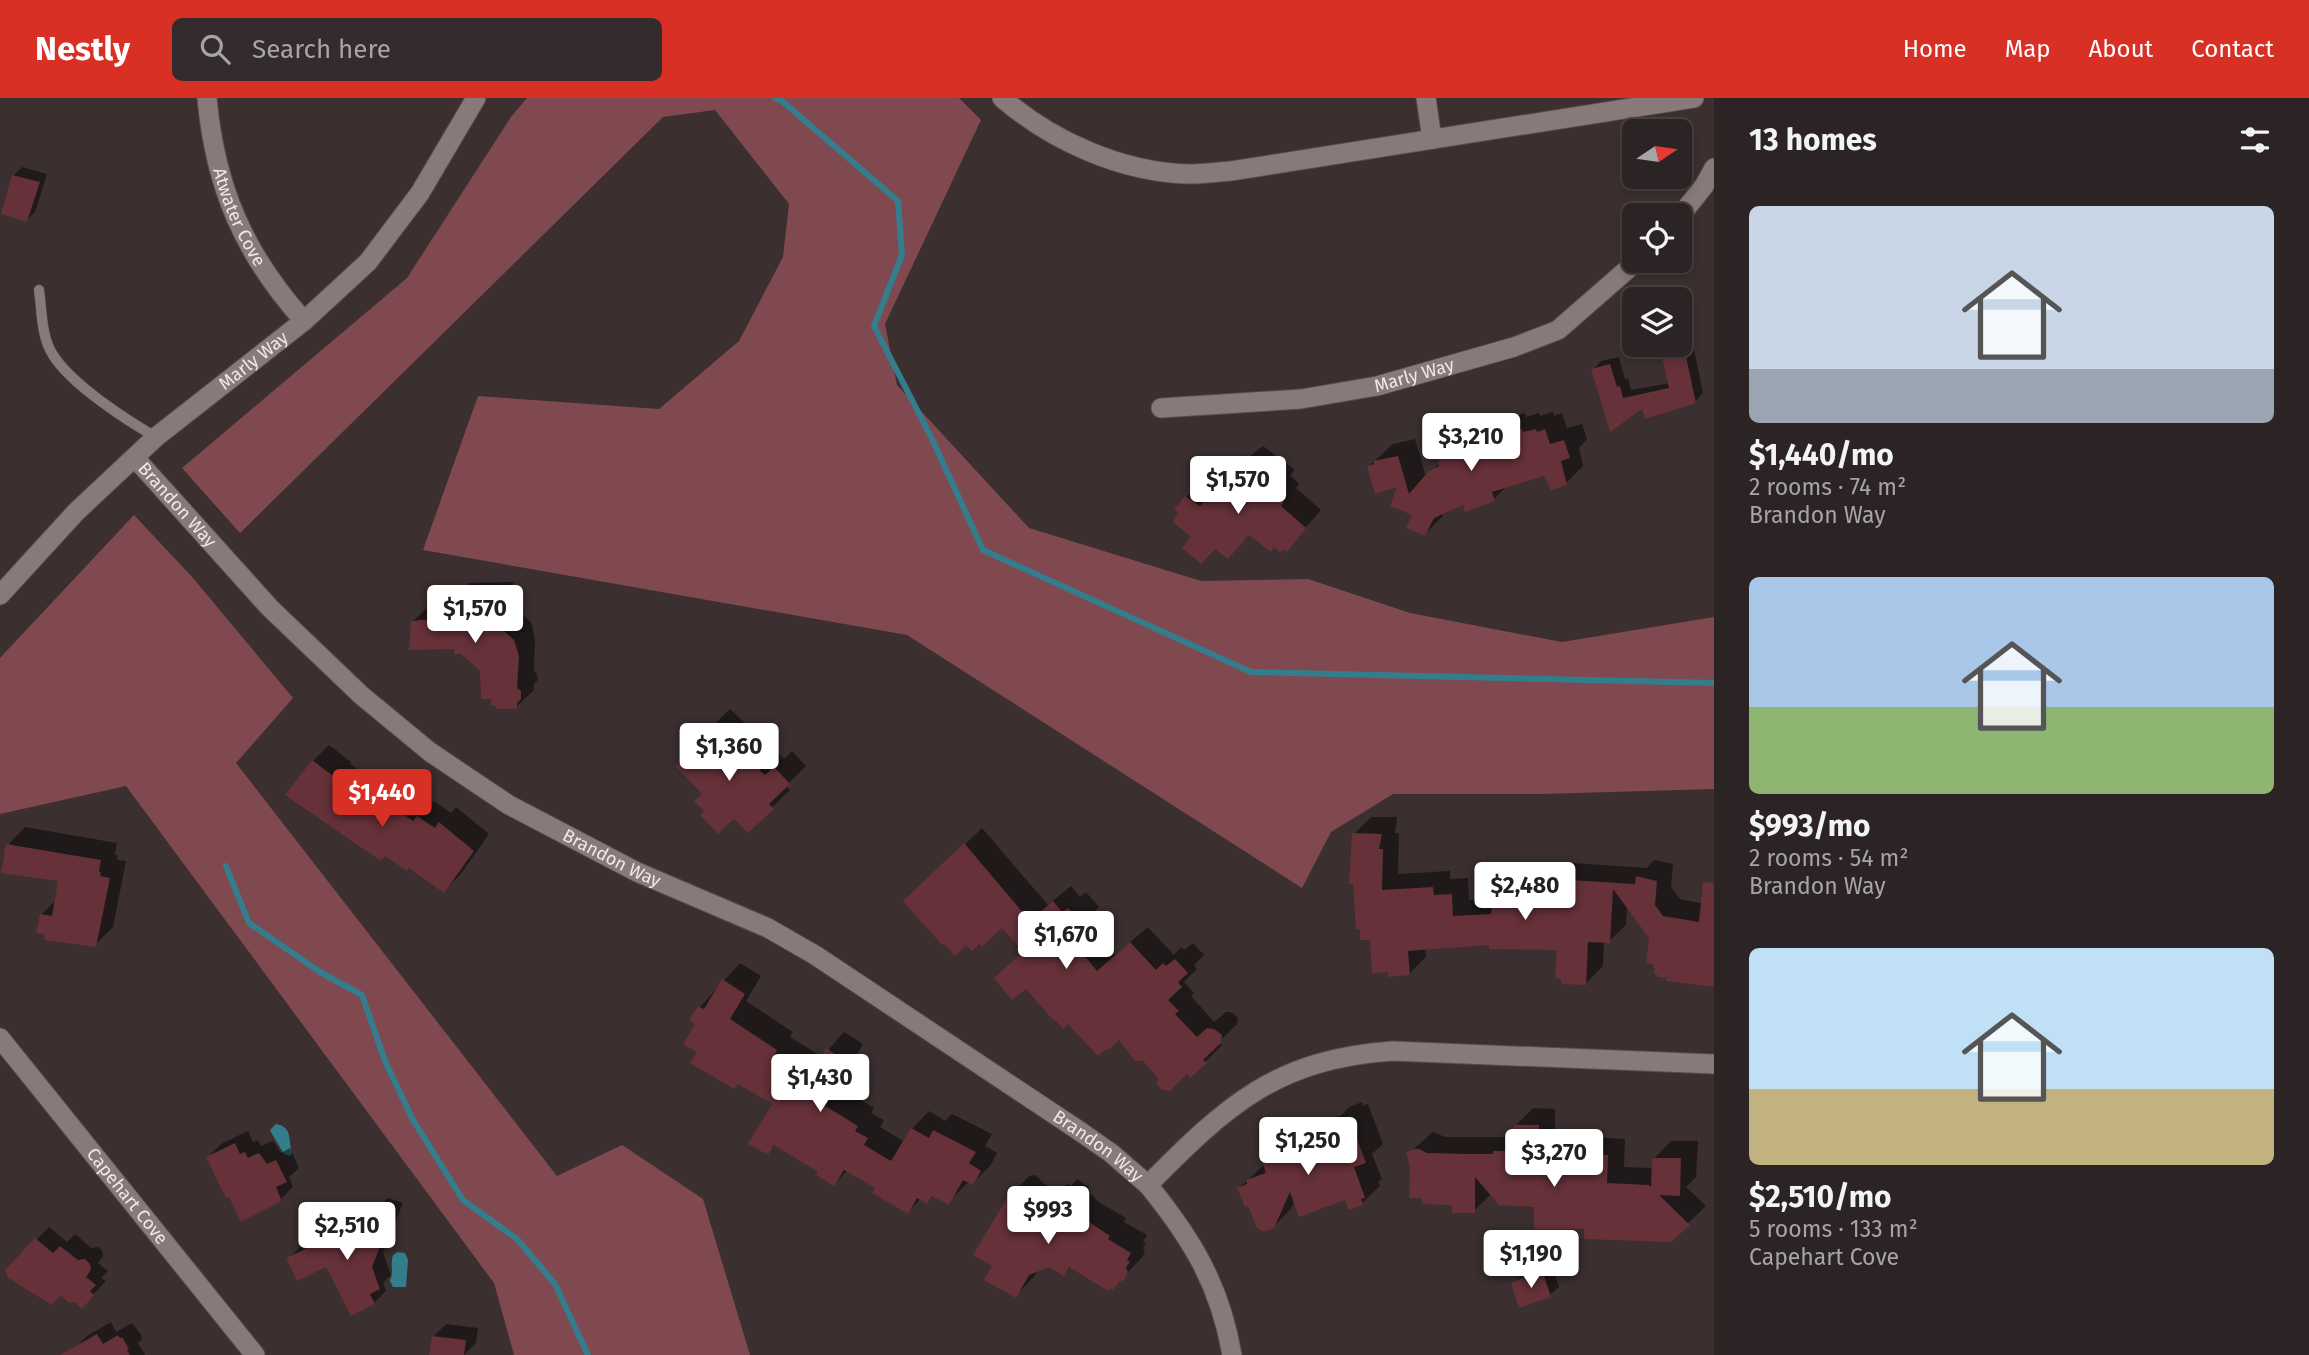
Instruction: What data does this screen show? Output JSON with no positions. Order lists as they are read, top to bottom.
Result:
{
  "streets": {
    "street": [
      "Atwater Cove",
      "Marly Way",
      "Brandon Way",
      "Capehart Cove"
    ]
  },
  "crossings": [
    ["Atwater Cove", "Marly Way"],
    ["Marly Way", "Brandon Way"]
  ],
  "north": "right",
  "page": {
    "header": "Nestly",
    "search": "Search here",
    "nav": [
      "Home",
      "Map",
      "About",
      "Contact"
    ],
    "heading": "13 homes",
    "list": [
      {
        "name": "$1,440/mo",
        "note": "2 rooms · 74 m² · Brandon Way"
      },
      {
        "name": "$993/mo",
        "note": "2 rooms · 54 m² · Brandon Way"
      },
      {
        "name": "$2,510/mo",
        "note": "5 rooms · 133 m² · Capehart Cove"
      }
    ],
    "price": [
      "$3,210",
      "$1,570",
      "$1,570",
      "$1,360",
      "$1,440",
      "$2,480",
      "$1,670",
      "$1,430",
      "$1,250",
      "$3,270",
      "$993",
      "$2,510",
      "$1,190"
    ]
  }
}
